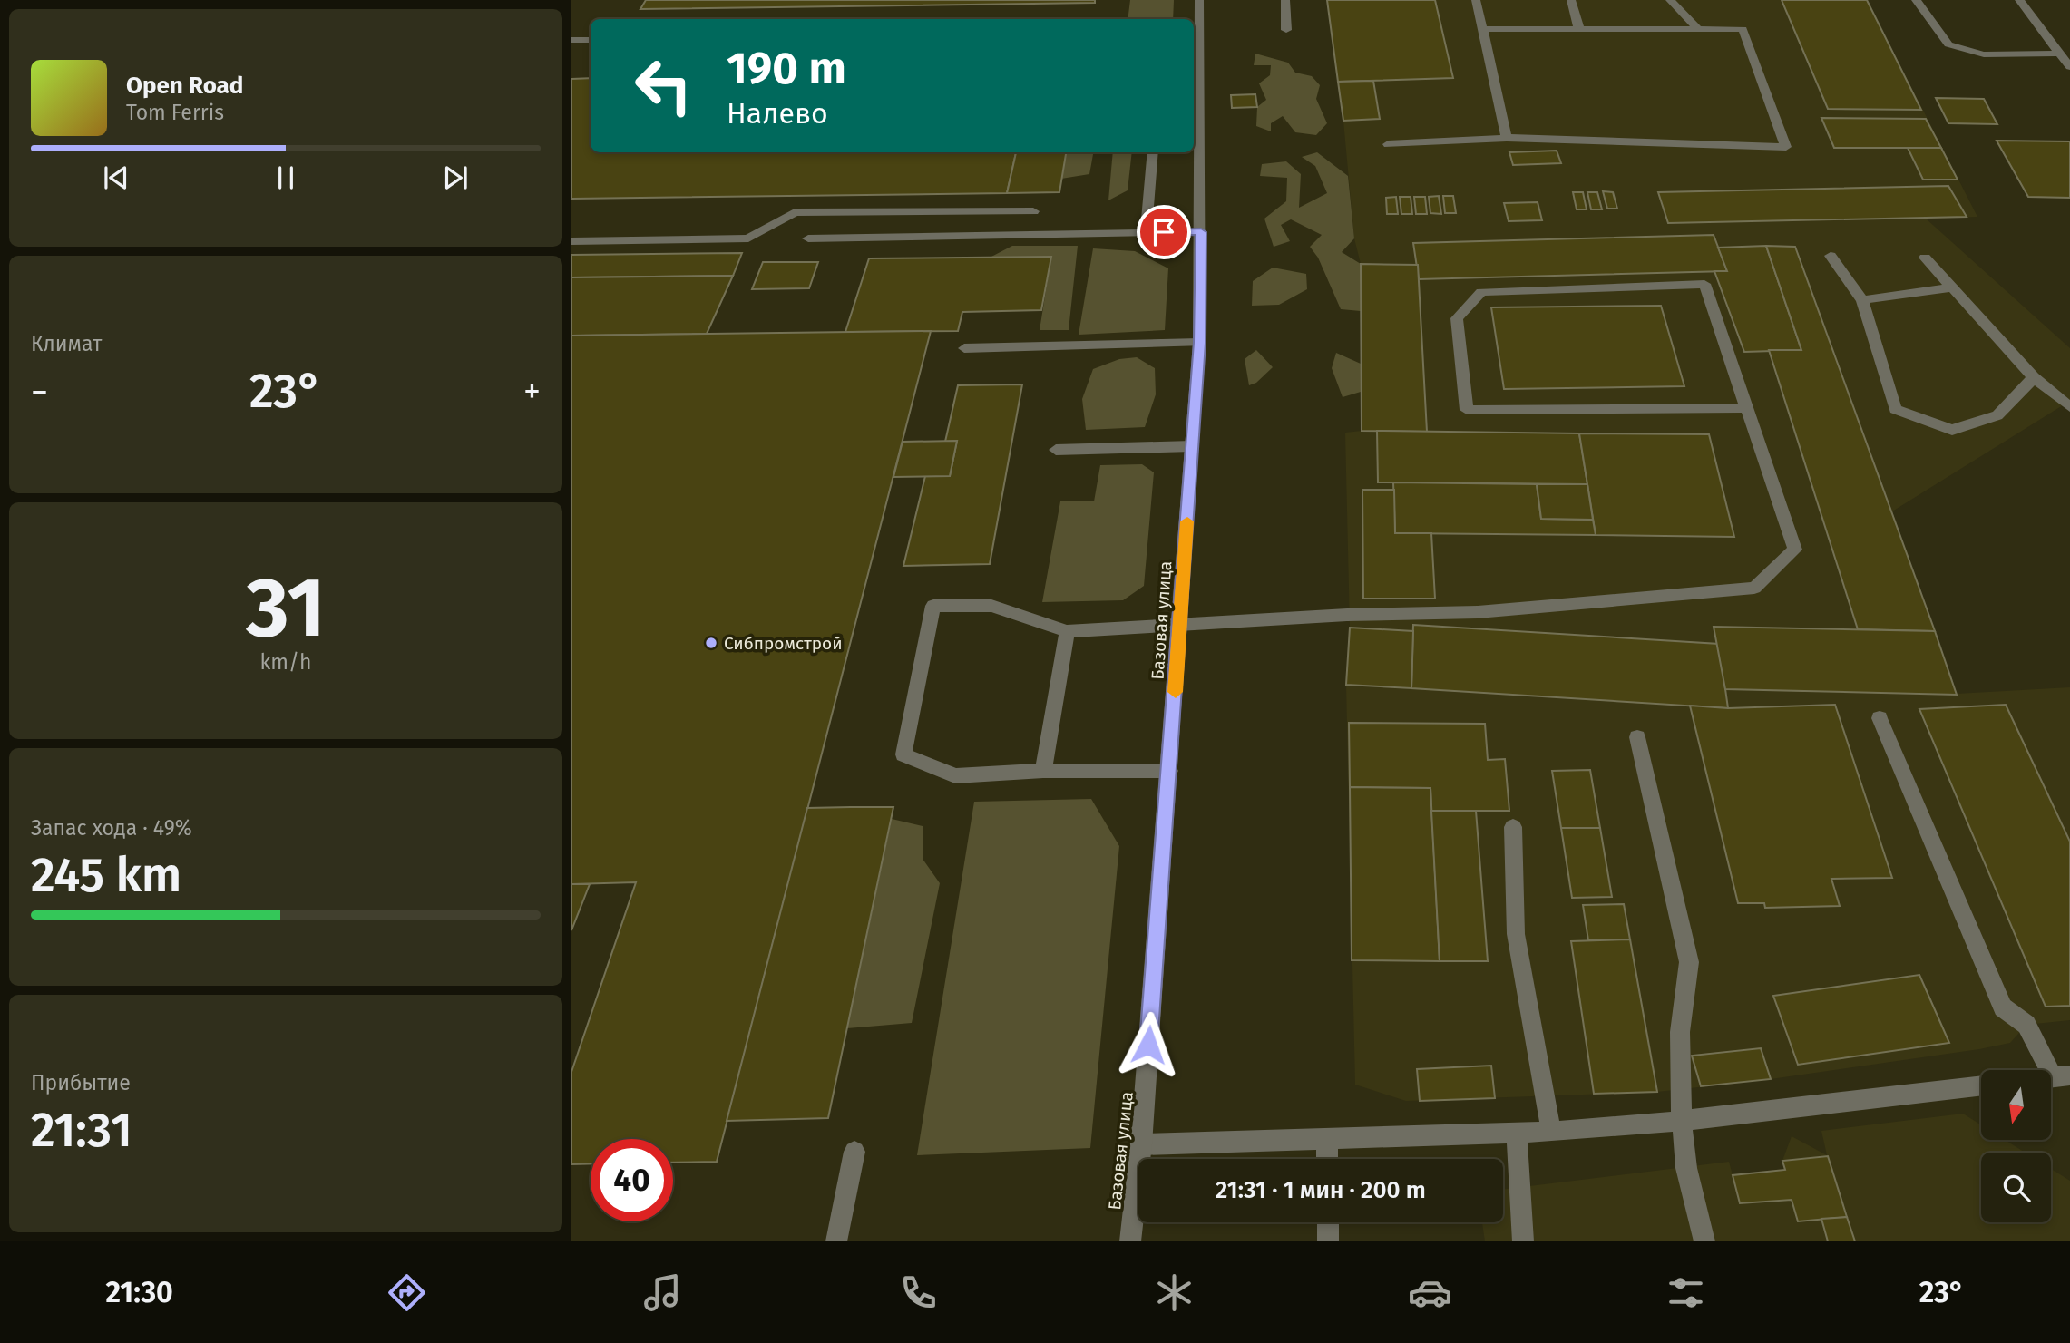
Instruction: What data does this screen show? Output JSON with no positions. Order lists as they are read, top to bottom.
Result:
{
  "streets": {
    "street": ["Базовая улица"]
  },
  "places": ["Сибпромстрой"],
  "north": "bottom",
  "page": {
    "turn": ["190 m", "Налево"],
    "song": ["Open Road", "Tom Ferris"],
    "tile": [
      "Климат",
      ["31", "km/h"],
      ["Запас хода · 49%", "245 km"],
      ["Прибытие", "21:31"]
    ],
    "heat": ["−", "23°", "+"],
    "limit": "40",
    "trip": "21:31 · 1 мин · 200 m",
    "tabs": ["21:30", "23°"]
  }
}
